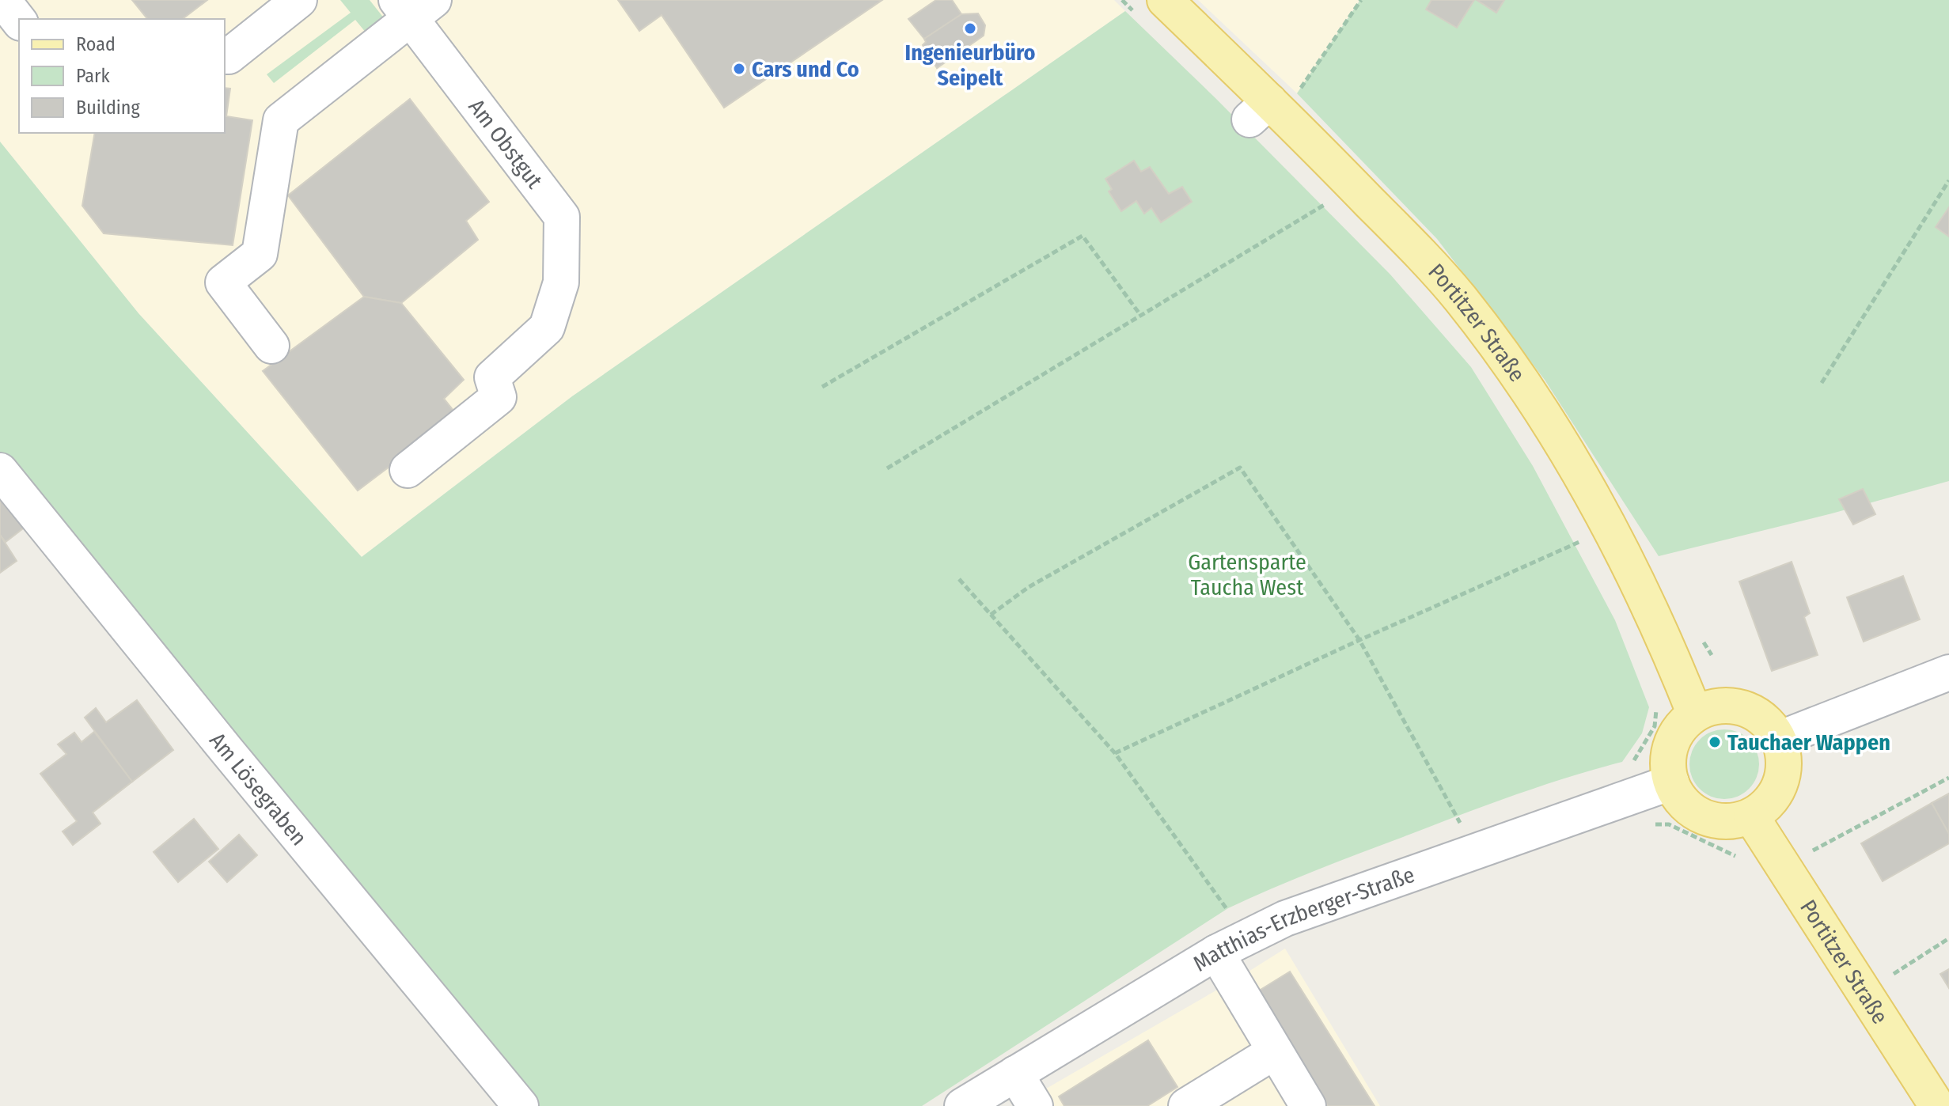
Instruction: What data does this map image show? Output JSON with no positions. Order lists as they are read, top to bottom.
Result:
{
  "streets": {
    "main road": ["Portitzer Straße"],
    "street": ["Am Obstgut", "Am Lösegraben", "Matthias-Erzberger-Straße"]
  },
  "crossings": [
    ["Portitzer Straße", "Matthias-Erzberger-Straße"]
  ],
  "parks": ["Gartensparte Taucha West"],
  "places": ["Ingenieurbüro Seipelt", "Cars und Co", "Tauchaer Wappen"],
  "legend": ["Road", "Park", "Building"]
}
